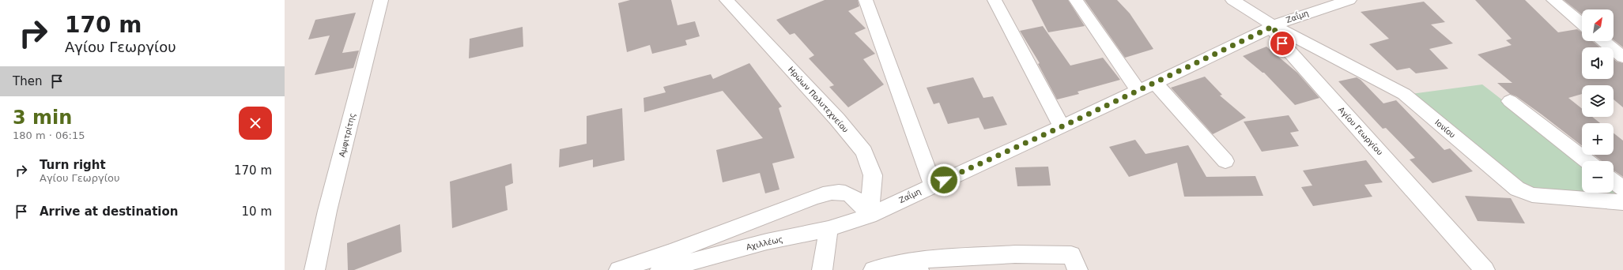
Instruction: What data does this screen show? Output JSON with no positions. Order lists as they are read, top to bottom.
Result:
{
  "streets": {
    "street": [
      "Ζαΐμη",
      "Ηρώων Πολυτεχνείου",
      "Ιονίου",
      "Αγίου Γεωργίου",
      "Αμφιτρίτης",
      "Αχιλλέως"
    ]
  },
  "crossings": [
    ["Ζαΐμη", "Ηρώων Πολυτεχνείου"],
    ["Ζαΐμη", "Ιονίου"],
    ["Ζαΐμη", "Αγίου Γεωργίου"],
    ["Ζαΐμη", "Αχιλλέως"],
    ["Ηρώων Πολυτεχνείου", "Αχιλλέως"],
    ["Ιονίου", "Αγίου Γεωργίου"]
  ],
  "north": "top right",
  "page": {
    "turn": ["170 m", "Αγίου Γεωργίου"],
    "map_buttons": ["+", "−"],
    "then": "Then",
    "heading": ["3 min", "180 m · 06:15"],
    "list": [
      {
        "name": "Turn right",
        "note": "Αγίου Γεωργίου",
        "value": "170 m"
      },
      {
        "name": "Arrive at destination",
        "value": "10 m"
      }
    ]
  }
}
